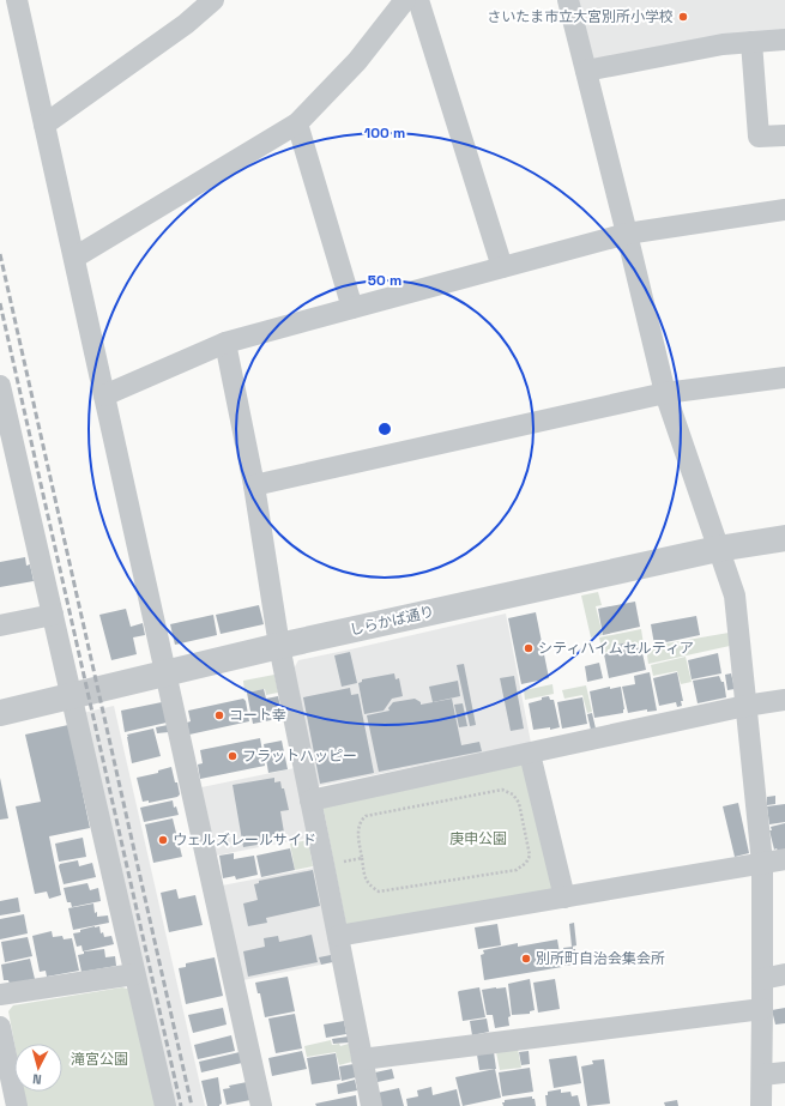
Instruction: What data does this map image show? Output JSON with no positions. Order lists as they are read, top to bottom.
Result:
{
  "streets": {
    "street": ["しらかば通り"]
  },
  "parks": ["庚申公園", "滝宮公園"],
  "places": [
    "さいたま市立大宮別所小学校",
    "シティハイムセルティア",
    "コート幸",
    "フラットハッピー",
    "ウェルズレールサイド",
    "別所町自治会集会所"
  ],
  "north": "bottom",
  "rings": ["100 m", "50 m"]
}
